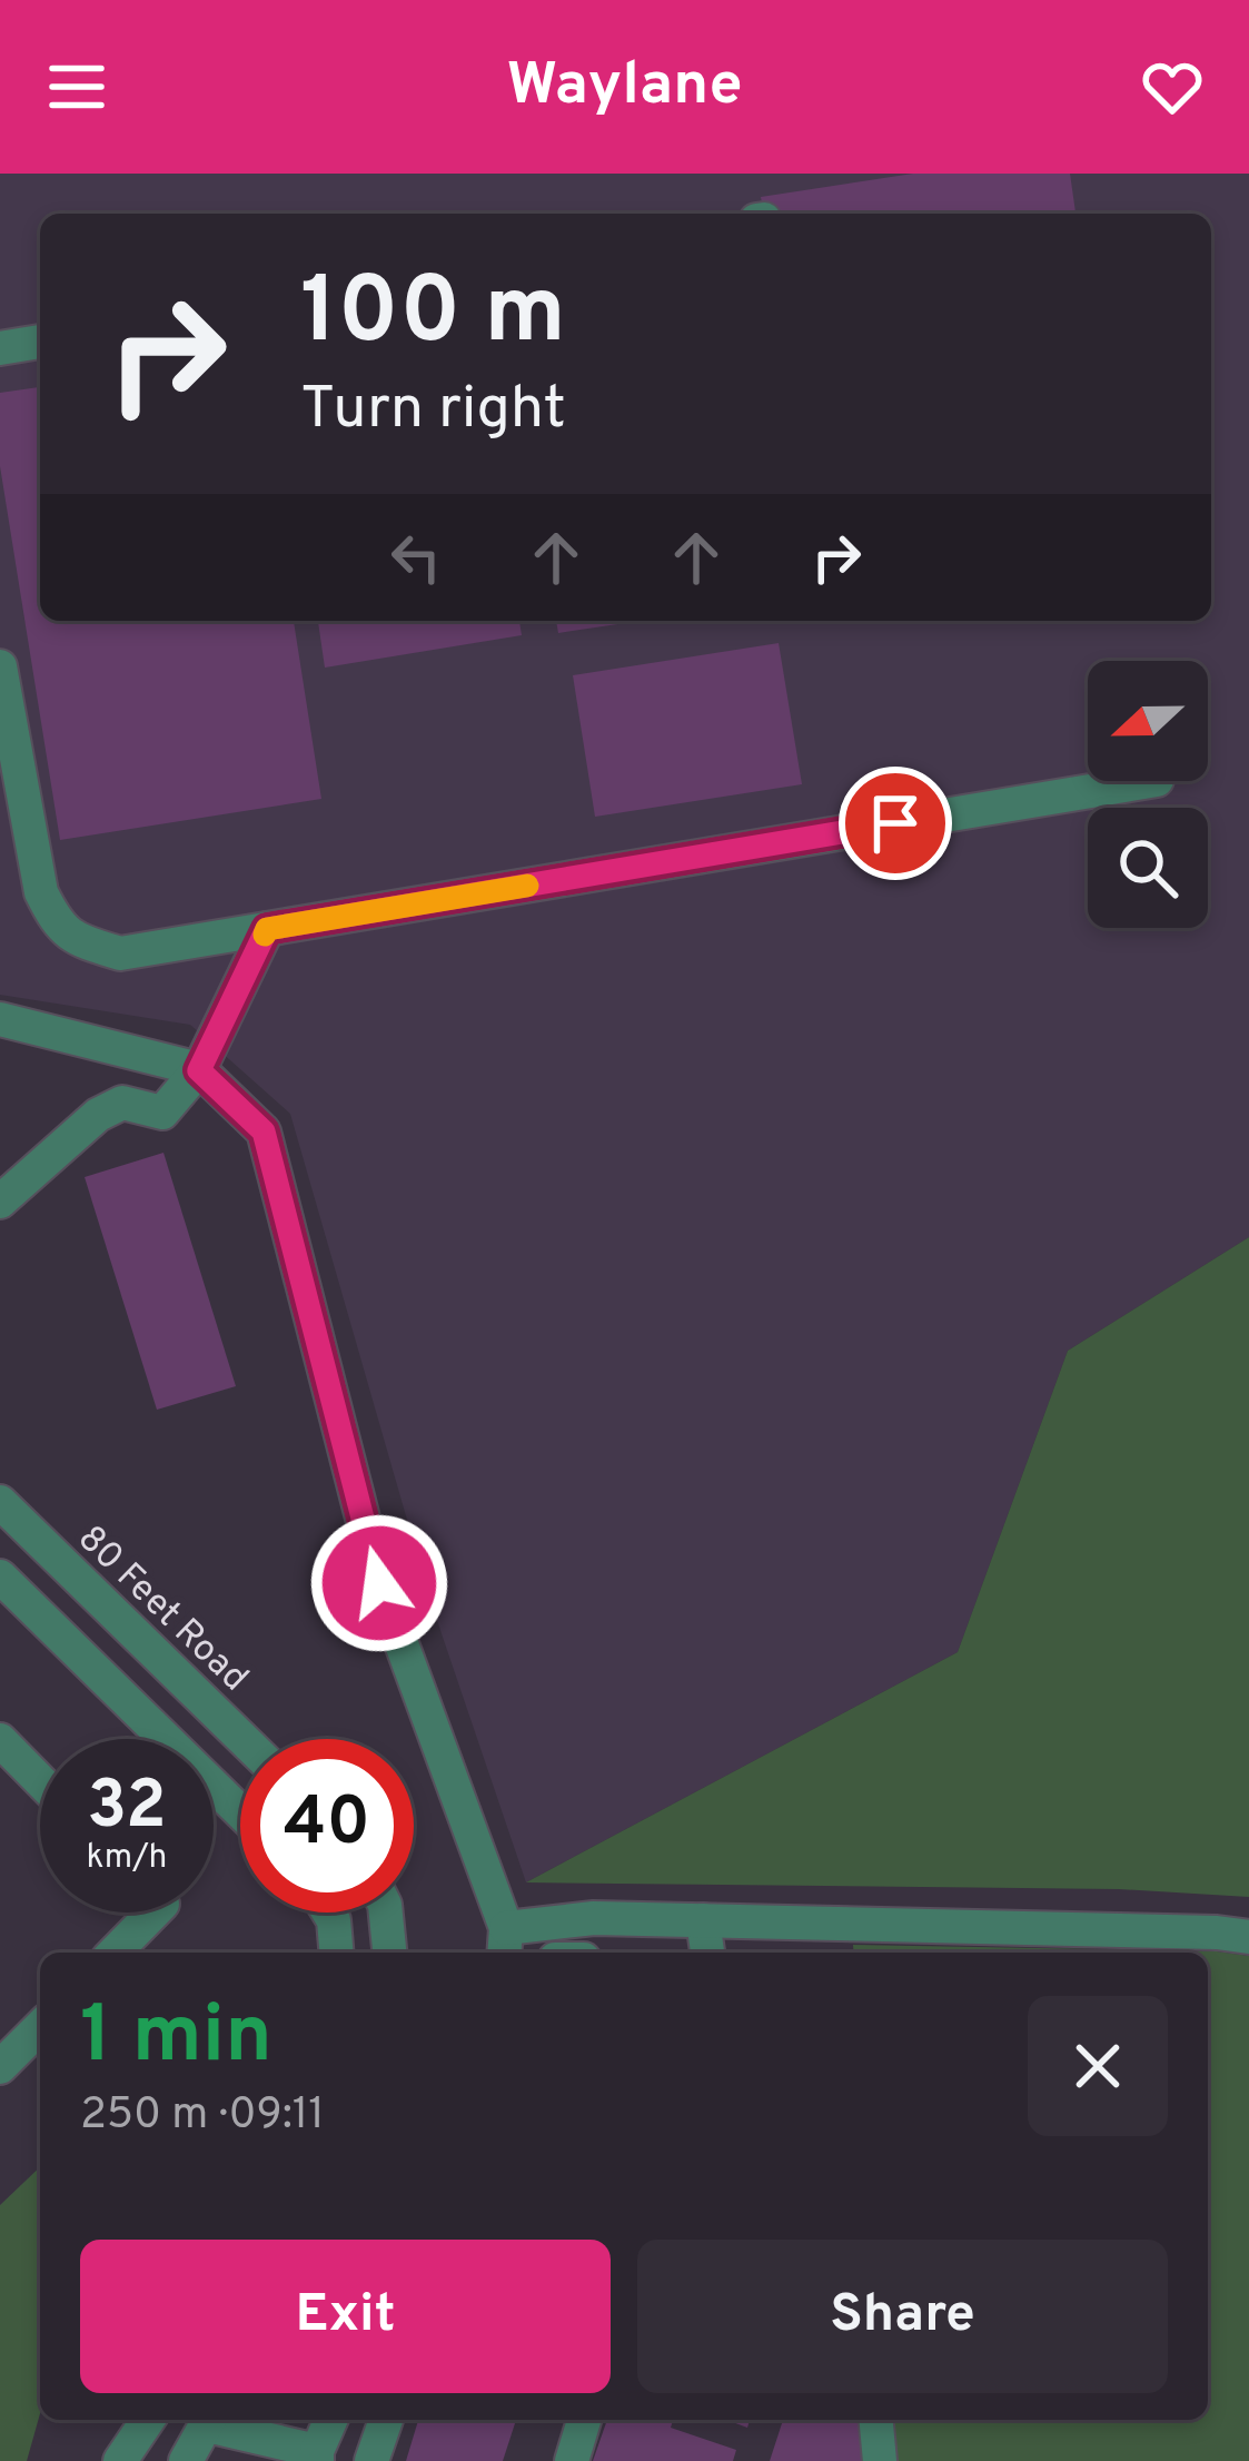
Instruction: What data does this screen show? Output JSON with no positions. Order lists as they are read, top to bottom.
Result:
{
  "streets": {
    "street": ["80 Feet Road"]
  },
  "north": "left",
  "page": {
    "header": "Waylane",
    "turn": ["100 m", "Turn right"],
    "speed": "32 km/h",
    "limit": "40",
    "heading": ["1 min", "250 m · 09:11"],
    "buttons": ["Exit", "Share"]
  }
}
